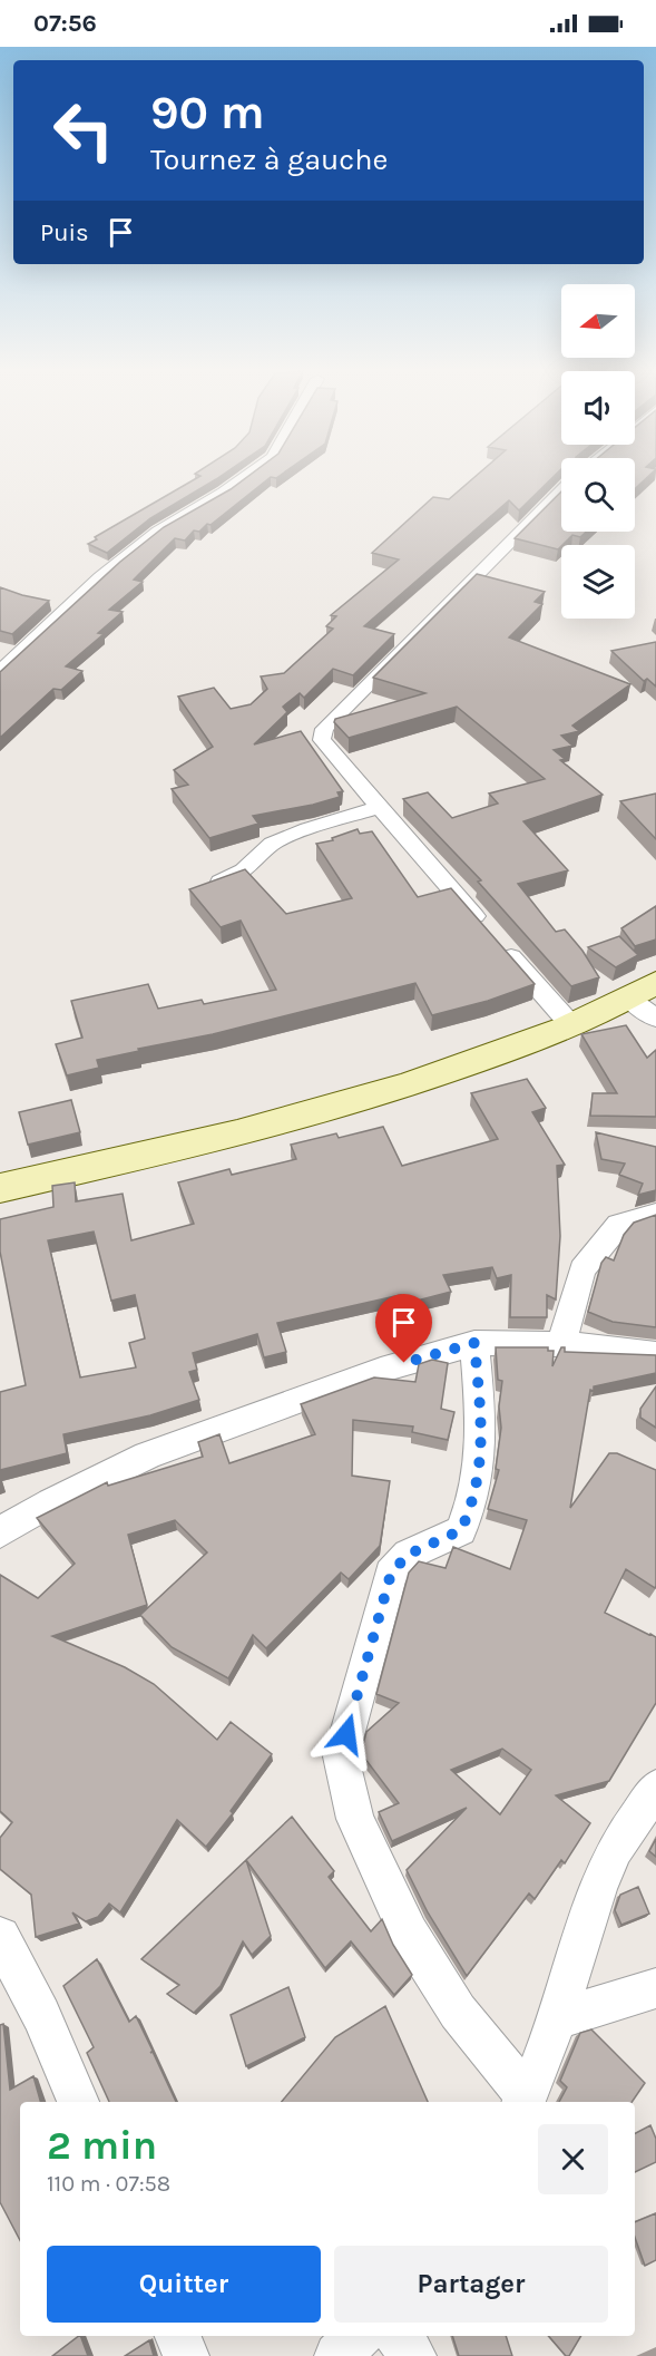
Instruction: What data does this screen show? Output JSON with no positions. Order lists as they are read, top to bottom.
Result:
{
  "north": "left",
  "page": {
    "status": "07:56",
    "turn": ["90 m", "Tournez à gauche"],
    "then": "Puis",
    "heading": ["2 min", "110 m · 07:58"],
    "buttons": ["Quitter", "Partager"]
  }
}
